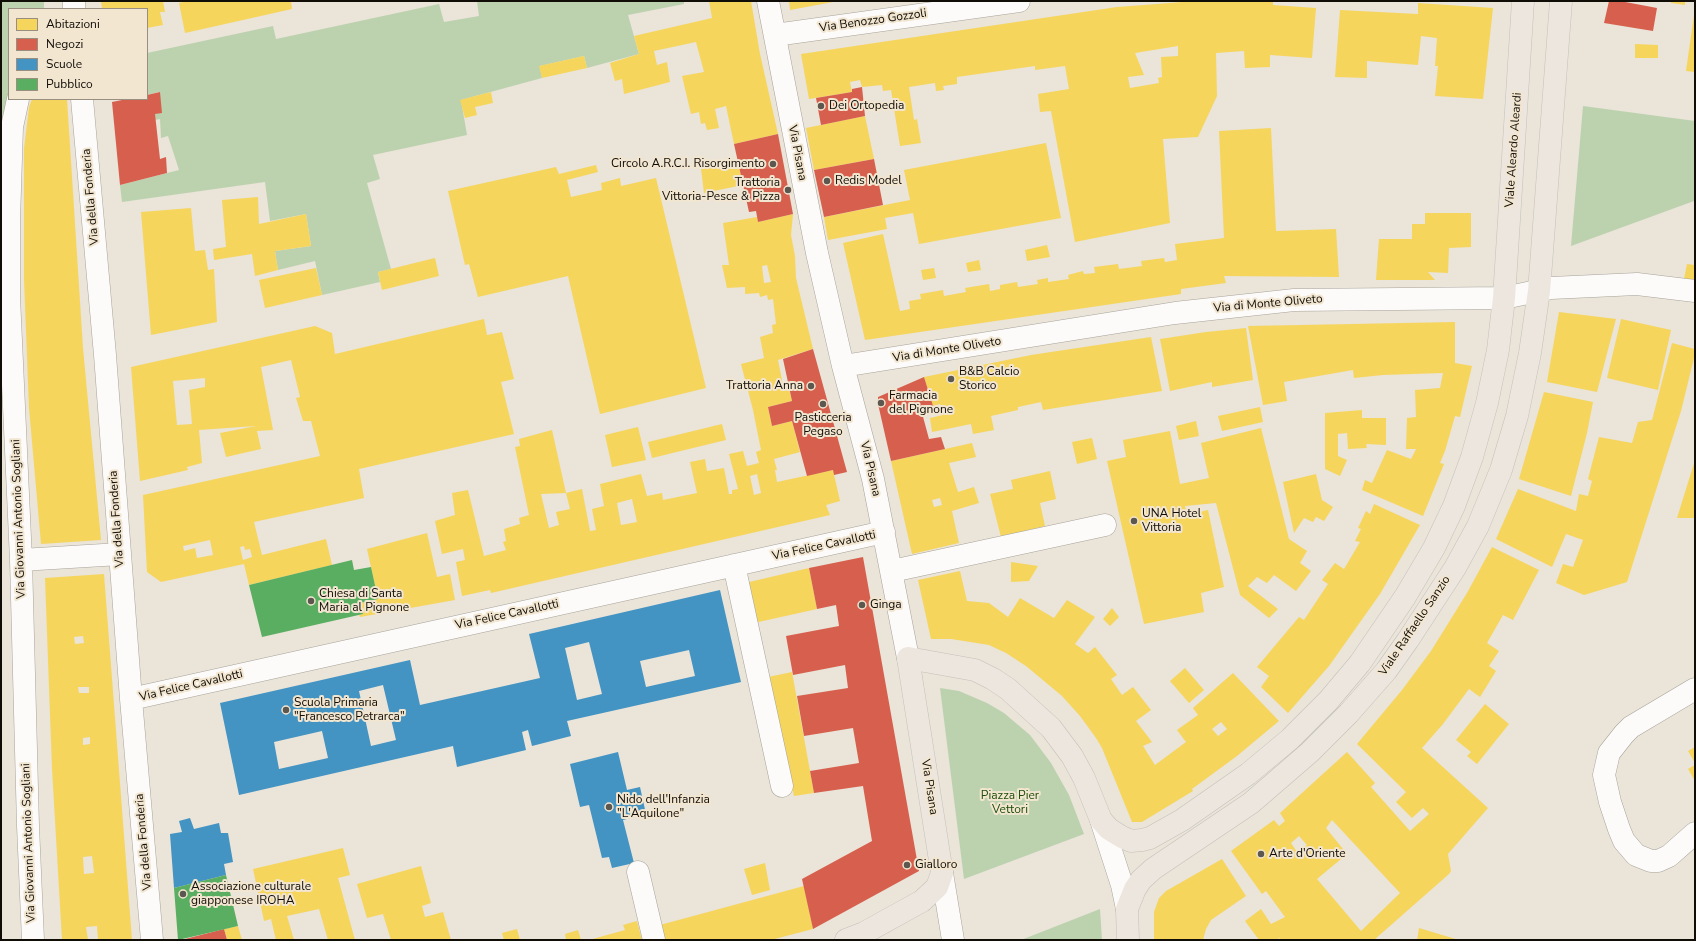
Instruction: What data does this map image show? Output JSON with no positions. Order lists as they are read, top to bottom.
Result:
{
  "streets": {
    "main road": ["Viale Aleardo Aleardi", "Via Pisana", "Viale Raffaello Sanzio"],
    "street": [
      "Via Benozzo Gozzoli",
      "Via della Fonderia",
      "Via di Monte Oliveto",
      "Via Giovanni Antonio Sogliani",
      "Via Felice Cavallotti"
    ]
  },
  "crossings": [
    ["Via Benozzo Gozzoli", "Via Pisana"],
    ["Viale Aleardo Aleardi", "Via di Monte Oliveto"],
    ["Viale Aleardo Aleardi", "Viale Raffaello Sanzio"],
    ["Via Pisana", "Via di Monte Oliveto"],
    ["Via Pisana", "Via Felice Cavallotti"],
    ["Via della Fonderia", "Via Felice Cavallotti"],
    ["Via di Monte Oliveto", "Viale Raffaello Sanzio"]
  ],
  "parks": ["Piazza Pier Vettori"],
  "places": [
    "Dei Ortopedia",
    "Circolo A.R.C.I. Risorgimento",
    "Redis Model",
    "Trattoria Vittoria-Pesce & Pizza",
    "B&B Calcio Storico",
    "Trattoria Anna",
    "Farmacia del Pignone",
    "Pasticceria Pegaso",
    "UNA Hotel Vittoria",
    "Chiesa di Santa Maria al Pignone",
    "Ginga",
    "Scuola Primaria \"Francesco Petrarca\"",
    "Nido dell'Infanzia \"L'Aquilone\"",
    "Arte d'Oriente",
    "Gialloro",
    "Associazione culturale giapponese IROHA"
  ],
  "legend": [
    "Abitazioni",
    "Negozi",
    "Scuole",
    "Pubblico"
  ]
}
